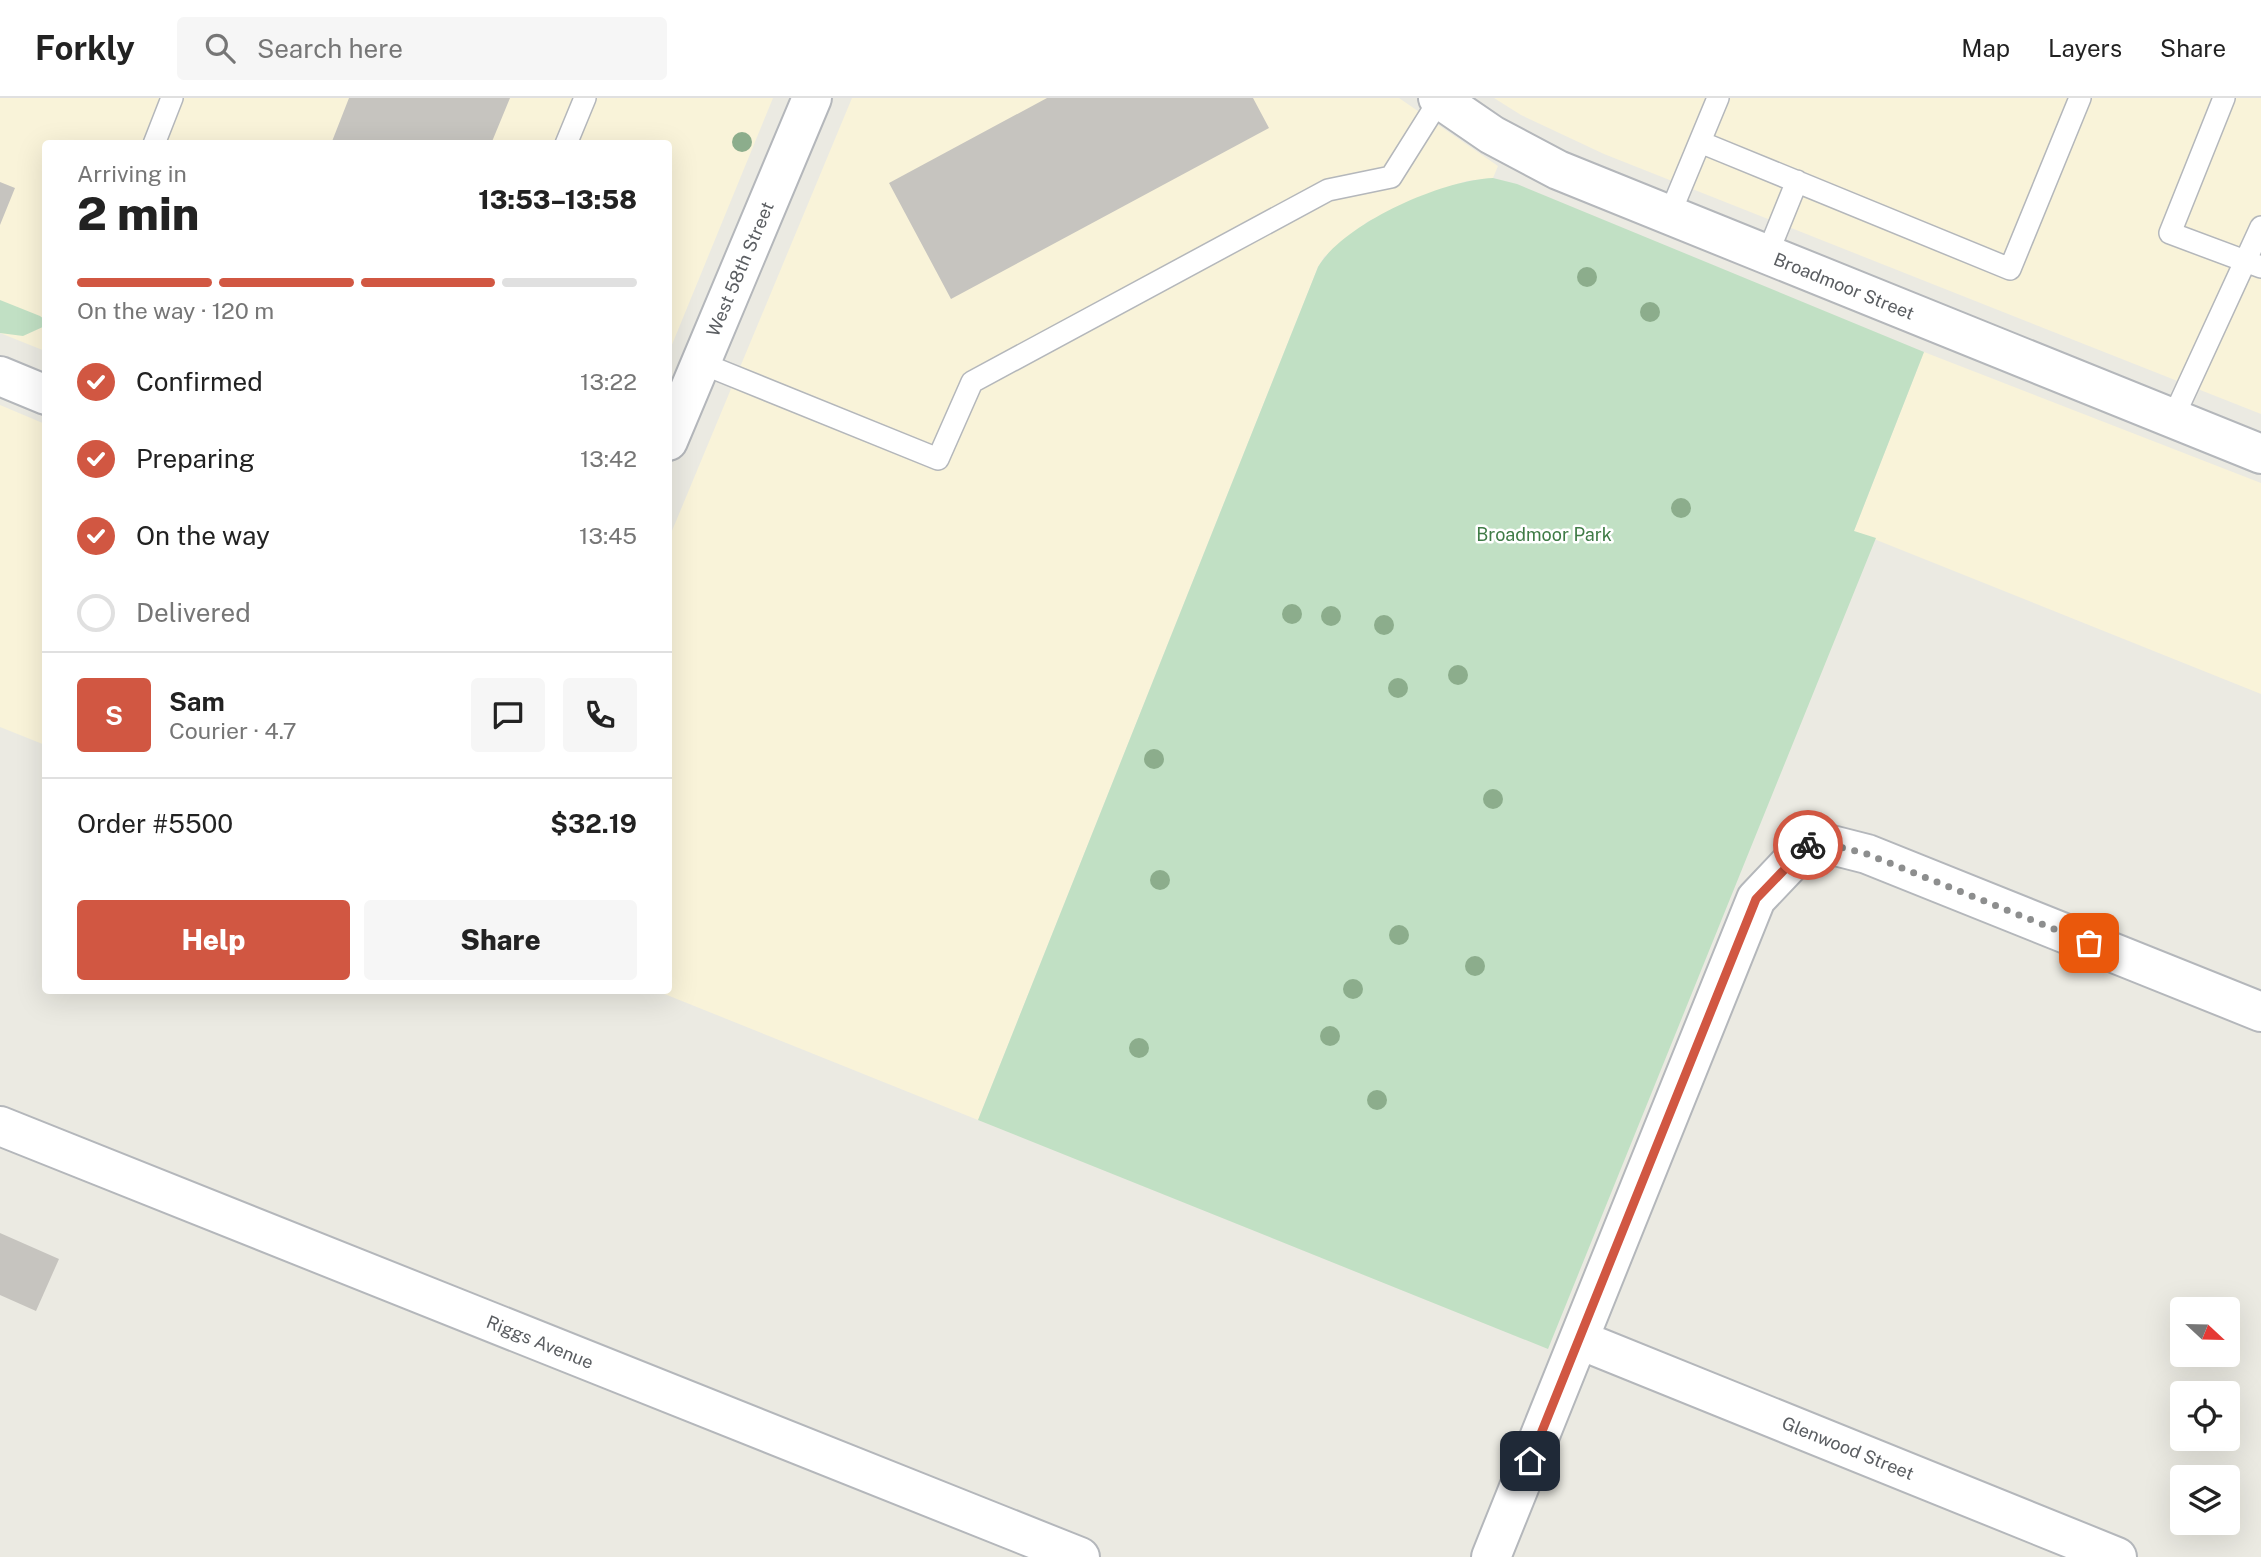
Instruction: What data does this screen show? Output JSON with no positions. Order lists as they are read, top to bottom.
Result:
{
  "streets": {
    "street": [
      "West 58th Street",
      "Broadmoor Street",
      "Riggs Avenue",
      "Glenwood Street"
    ]
  },
  "parks": ["Broadmoor Park"],
  "north": "right",
  "page": {
    "header": "Forkly",
    "search": "Search here",
    "nav": ["Map", "Layers", "Share"],
    "heading": ["2 min", "Arriving in", "13:53–13:58"],
    "panel": [
      "Sam",
      "Courier · 4.7",
      "Order #5500",
      "$32.19"
    ],
    "bar": "On the way · 120 m",
    "list": [
      ["Confirmed", "13:22"],
      ["Preparing", "13:42"],
      ["On the way", "13:45"],
      "Delivered"
    ],
    "round": "S",
    "buttons": ["Help", "Share"]
  }
}
